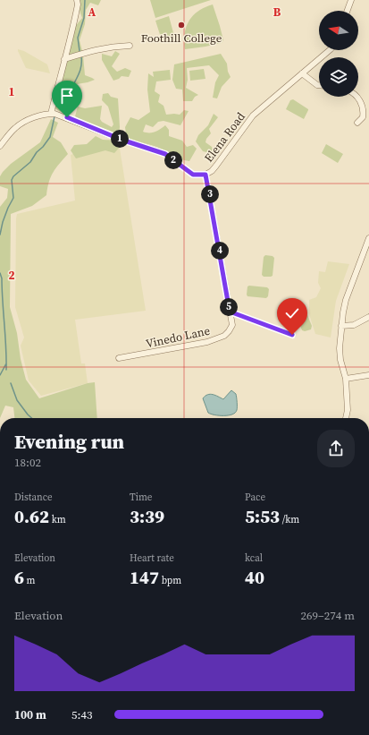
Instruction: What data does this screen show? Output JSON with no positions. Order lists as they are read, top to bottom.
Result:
{
  "streets": {
    "street": ["Elena Road", "Vinedo Lane"]
  },
  "crossings": [
    ["Elena Road", "Vinedo Lane"]
  ],
  "places": ["Foothill College"],
  "north": "left",
  "page": {
    "pins": [
      "1",
      "2",
      "3",
      "4",
      "5"
    ],
    "heading": ["Evening run", "18:02"],
    "stats": [
      ["Distance", "0.62 km"],
      ["Time", "3:39"],
      ["Pace", "5:53 /km"],
      ["Elevation", "6 m"],
      ["Heart rate", "147 bpm"],
      ["kcal", "40"]
    ],
    "chart": ["Elevation", "269–274 m"],
    "list": [
      {
        "name": "100 m",
        "note": "5:43"
      }
    ]
  },
  "grid": {
    "columns": ["A", "B"],
    "rows": ["1", "2"]
  }
}
